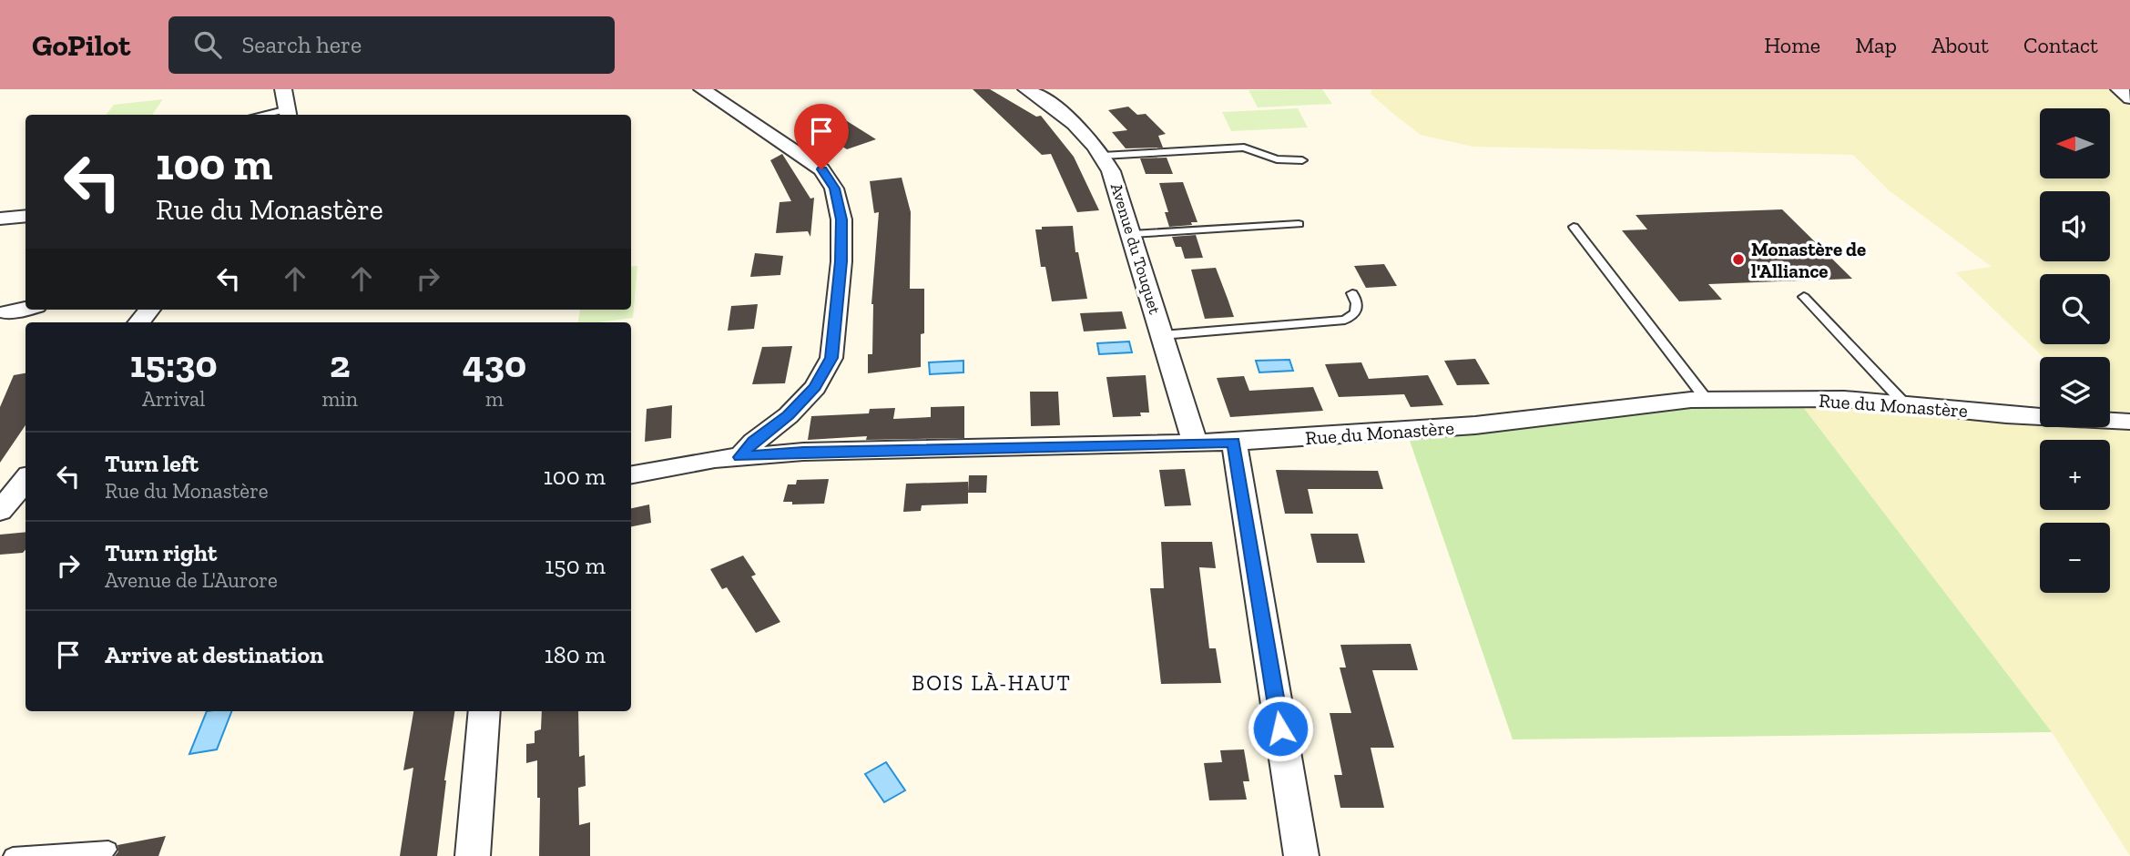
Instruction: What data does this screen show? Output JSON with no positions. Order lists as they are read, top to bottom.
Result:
{
  "streets": {
    "street": ["Avenue du Touquet", "Rue du Monastère"]
  },
  "crossings": [
    ["Avenue du Touquet", "Rue du Monastère"]
  ],
  "districts": ["BOIS LÀ-HAUT"],
  "places": ["Monastère de l'Alliance"],
  "north": "left",
  "page": {
    "header": "GoPilot",
    "search": "Search here",
    "nav": [
      "Home",
      "Map",
      "About",
      "Contact"
    ],
    "map_buttons": ["+", "−"],
    "turn": ["100 m", "Rue du Monastère"],
    "eta": [
      "15:30",
      "Arrival",
      "2",
      "min",
      "430",
      "m"
    ],
    "list": [
      {
        "name": "Turn left",
        "note": "Rue du Monastère",
        "value": "100 m"
      },
      {
        "name": "Turn right",
        "note": "Avenue de L'Aurore",
        "value": "150 m"
      },
      {
        "name": "Arrive at destination",
        "value": "180 m"
      }
    ]
  }
}
